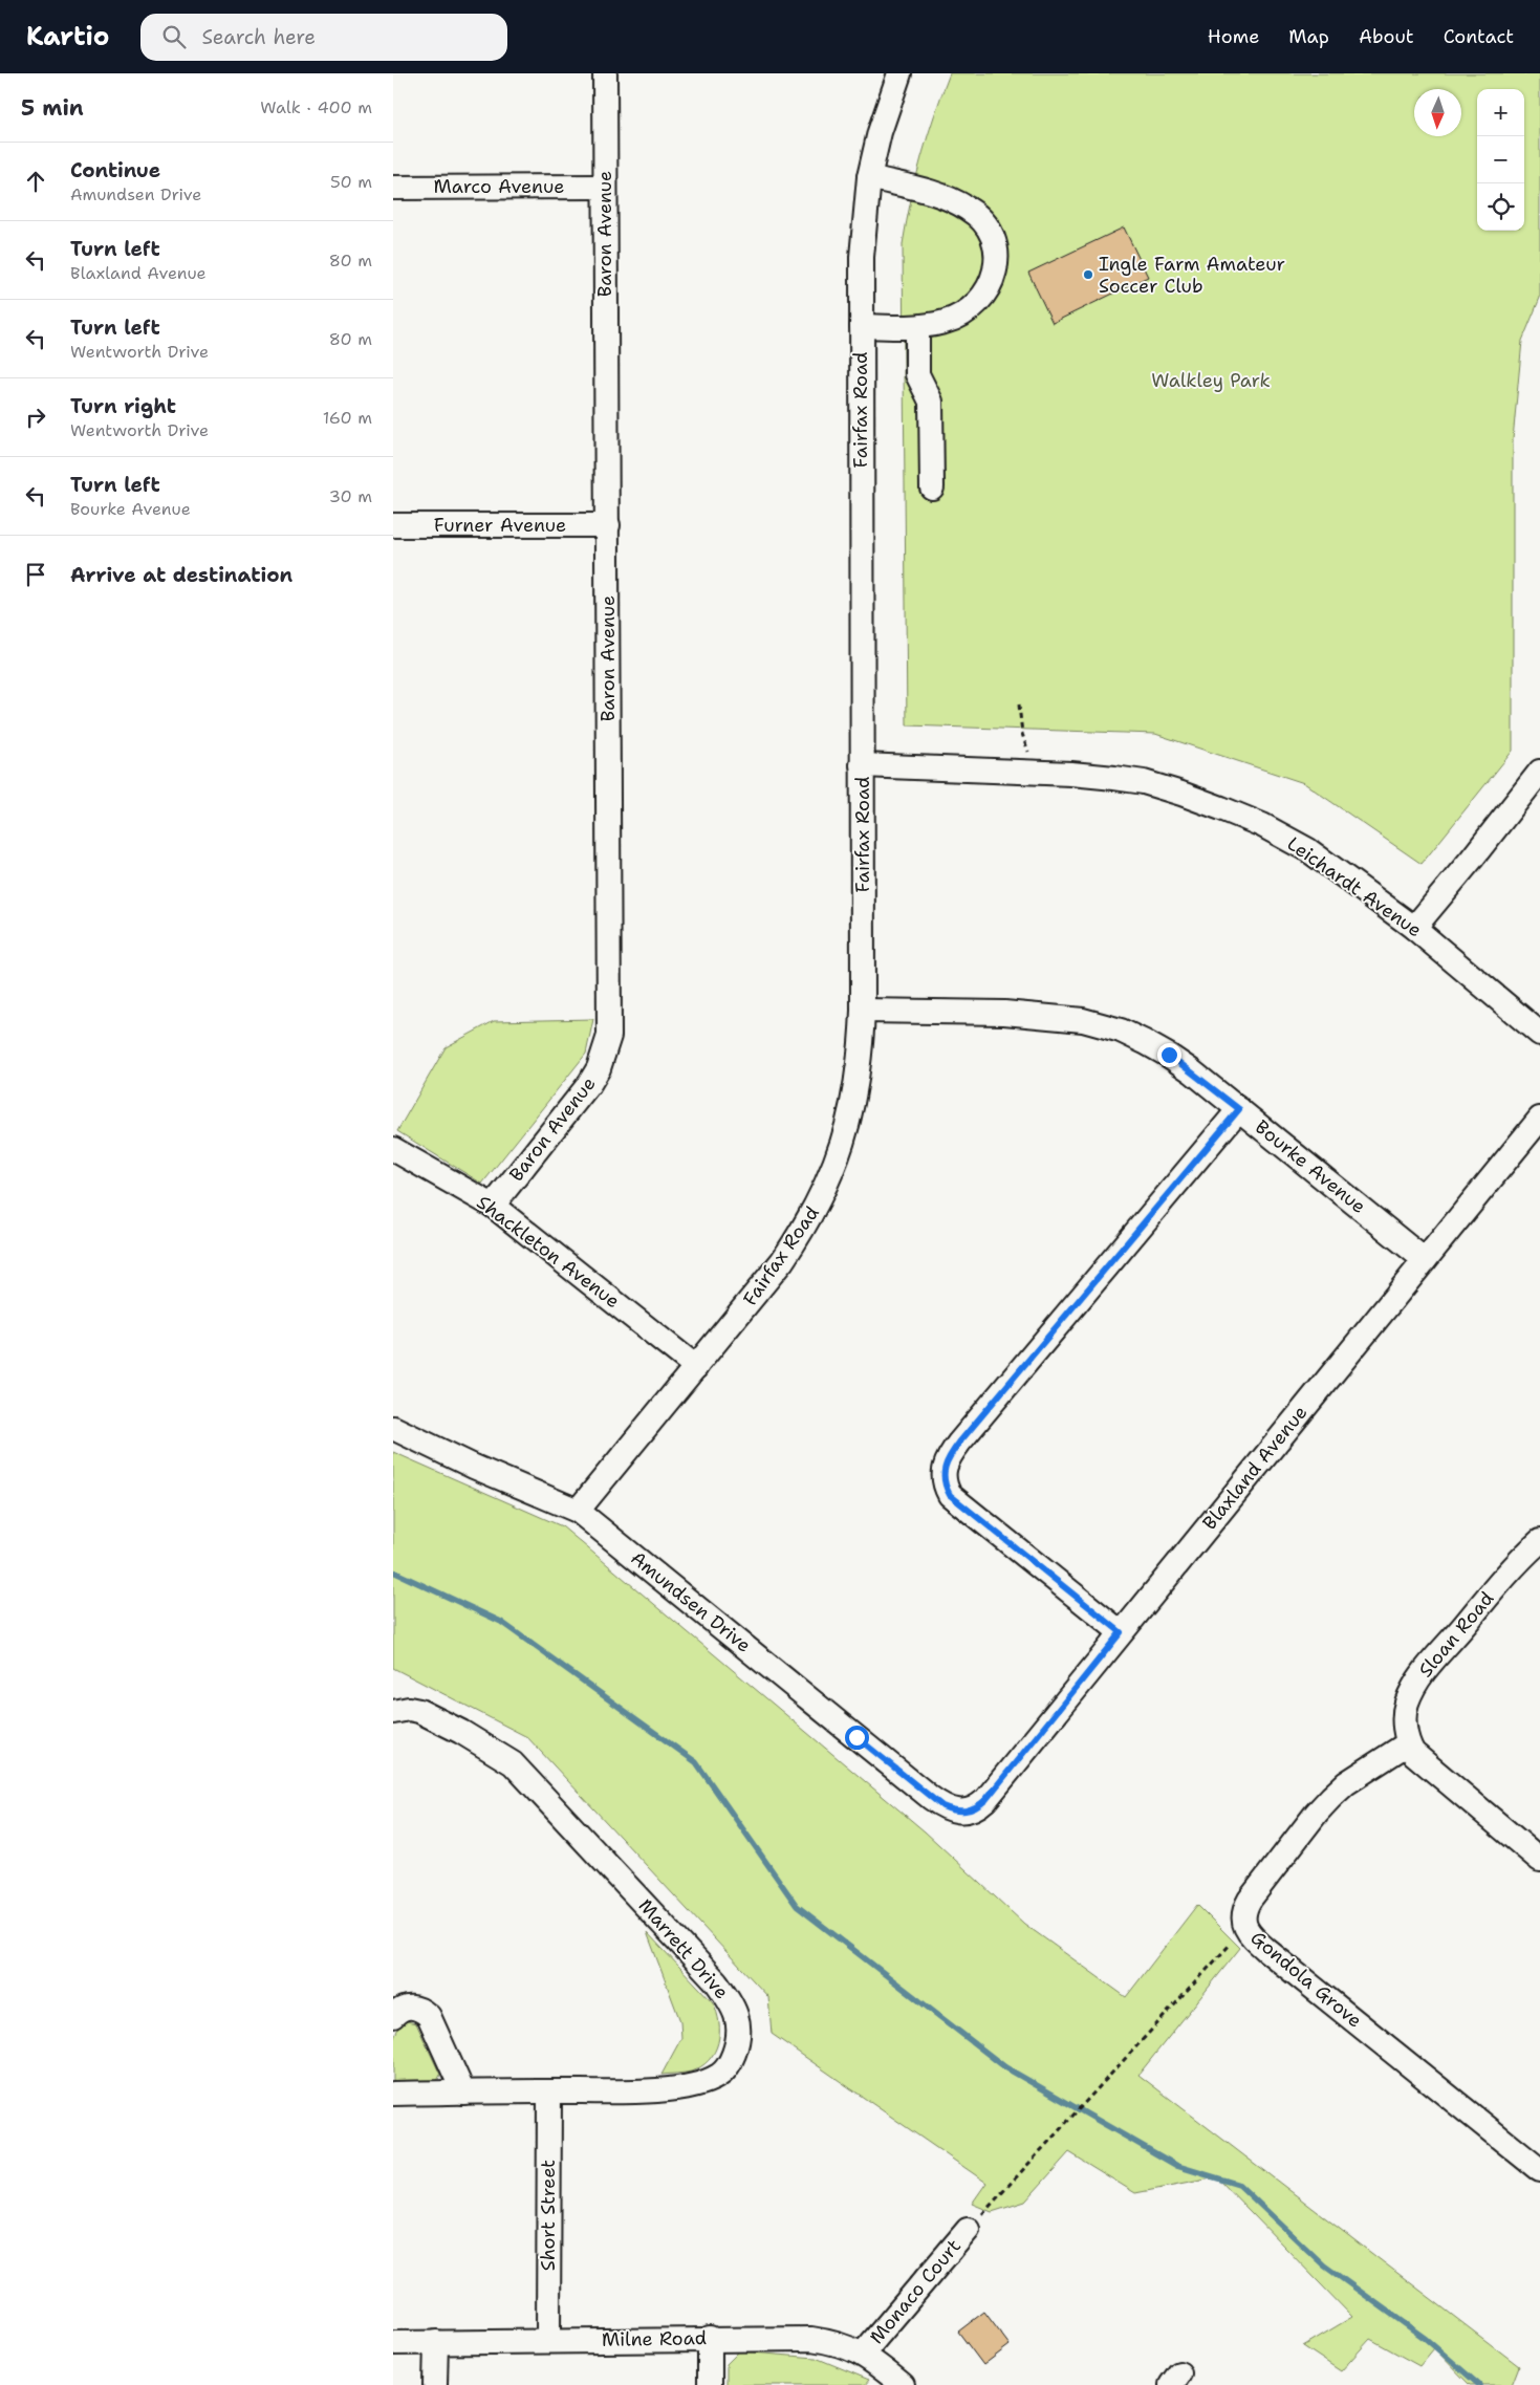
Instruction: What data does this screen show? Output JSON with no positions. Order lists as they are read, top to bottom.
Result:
{
  "streets": {
    "street": [
      "Marco Avenue",
      "Baron Avenue",
      "Fairfax Road",
      "Furner Avenue",
      "Leichardt Avenue",
      "Bourke Avenue",
      "Shackleton Avenue",
      "Blaxland Avenue",
      "Amundsen Drive",
      "Sloan Road",
      "Marrett Drive",
      "Gondola Grove",
      "Short Street",
      "Monaco Court",
      "Milne Road"
    ]
  },
  "crossings": [
    ["Marco Avenue", "Baron Avenue"],
    ["Baron Avenue", "Furner Avenue"],
    ["Baron Avenue", "Shackleton Avenue"],
    ["Fairfax Road", "Leichardt Avenue"],
    ["Fairfax Road", "Bourke Avenue"],
    ["Fairfax Road", "Shackleton Avenue"],
    ["Fairfax Road", "Amundsen Drive"],
    ["Bourke Avenue", "Blaxland Avenue"],
    ["Blaxland Avenue", "Amundsen Drive"],
    ["Sloan Road", "Gondola Grove"],
    ["Marrett Drive", "Short Street"],
    ["Short Street", "Milne Road"],
    ["Monaco Court", "Milne Road"]
  ],
  "parks": ["Walkley Park"],
  "places": ["Ingle Farm Amateur Soccer Club"],
  "north": "bottom",
  "page": {
    "header": "Kartio",
    "search": "Search here",
    "nav": [
      "Home",
      "Map",
      "About",
      "Contact"
    ],
    "heading": ["5 min", "Walk · 400 m"],
    "map_buttons": ["+", "−"],
    "list": [
      ["Continue", "Amundsen Drive", "50 m"],
      ["Turn left", "Blaxland Avenue", "80 m"],
      ["Turn left", "Wentworth Drive", "80 m"],
      ["Turn right", "Wentworth Drive", "160 m"],
      ["Turn left", "Bourke Avenue", "30 m"],
      "Arrive at destination"
    ]
  }
}
